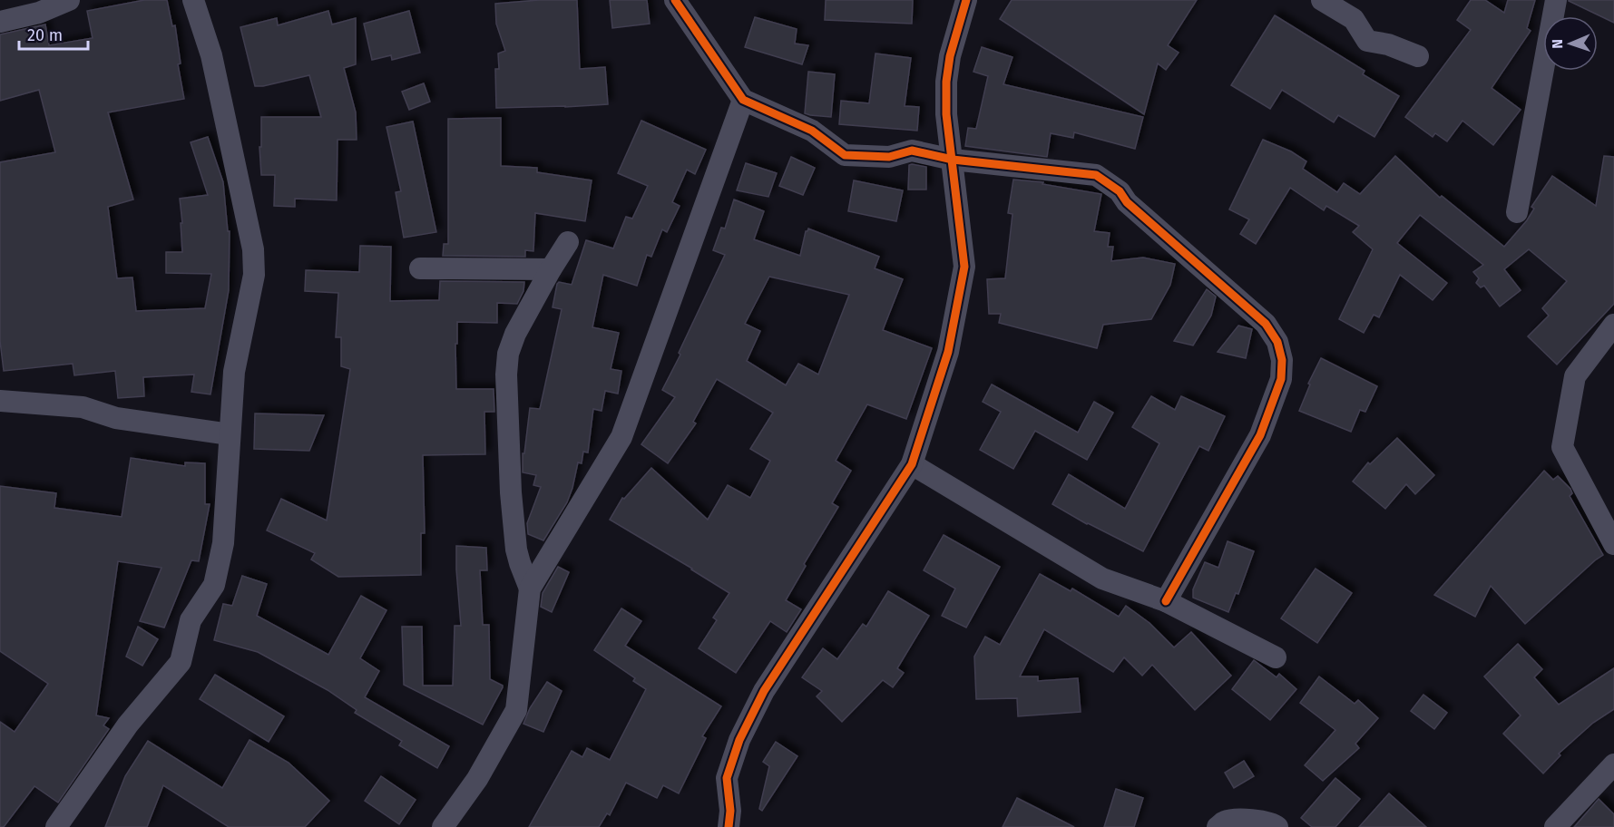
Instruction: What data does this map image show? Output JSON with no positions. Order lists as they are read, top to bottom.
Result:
{
  "scale_bar": "20 m",
  "north": "left"
}
